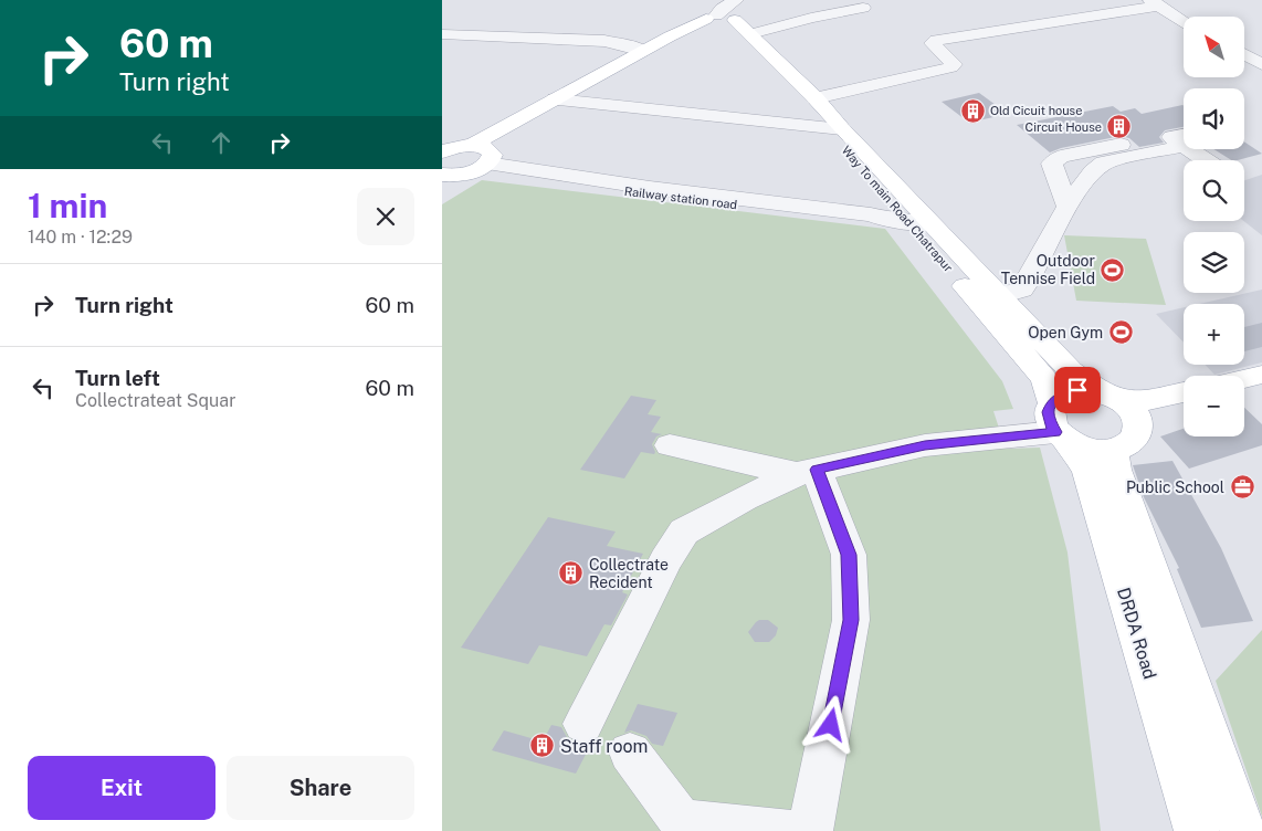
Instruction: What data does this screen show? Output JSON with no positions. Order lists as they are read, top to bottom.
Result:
{
  "streets": {
    "main road": ["Way To main Road Chatrapur", "DRDA Road"],
    "street": ["Railway station road"]
  },
  "crossings": [
    ["Railway station road", "Way To main Road Chatrapur"],
    ["Way To main Road Chatrapur", "DRDA Road"]
  ],
  "places": {
    "building": [
      "Old Cicuit house",
      "Circuit House",
      "Collectrate Recident",
      "Staff room"
    ],
    "sports": ["Outdoor Tennise Field", "Open Gym"],
    "office": ["Public School"]
  },
  "north": "top left",
  "page": {
    "turn": ["60 m", "Turn right"],
    "map_buttons": ["+", "−"],
    "heading": ["1 min", "140 m · 12:29"],
    "list": [
      {
        "name": "Turn right",
        "value": "60 m"
      },
      {
        "name": "Turn left",
        "note": "Collectrateat Squar",
        "value": "60 m"
      }
    ],
    "buttons": ["Exit", "Share"]
  }
}
